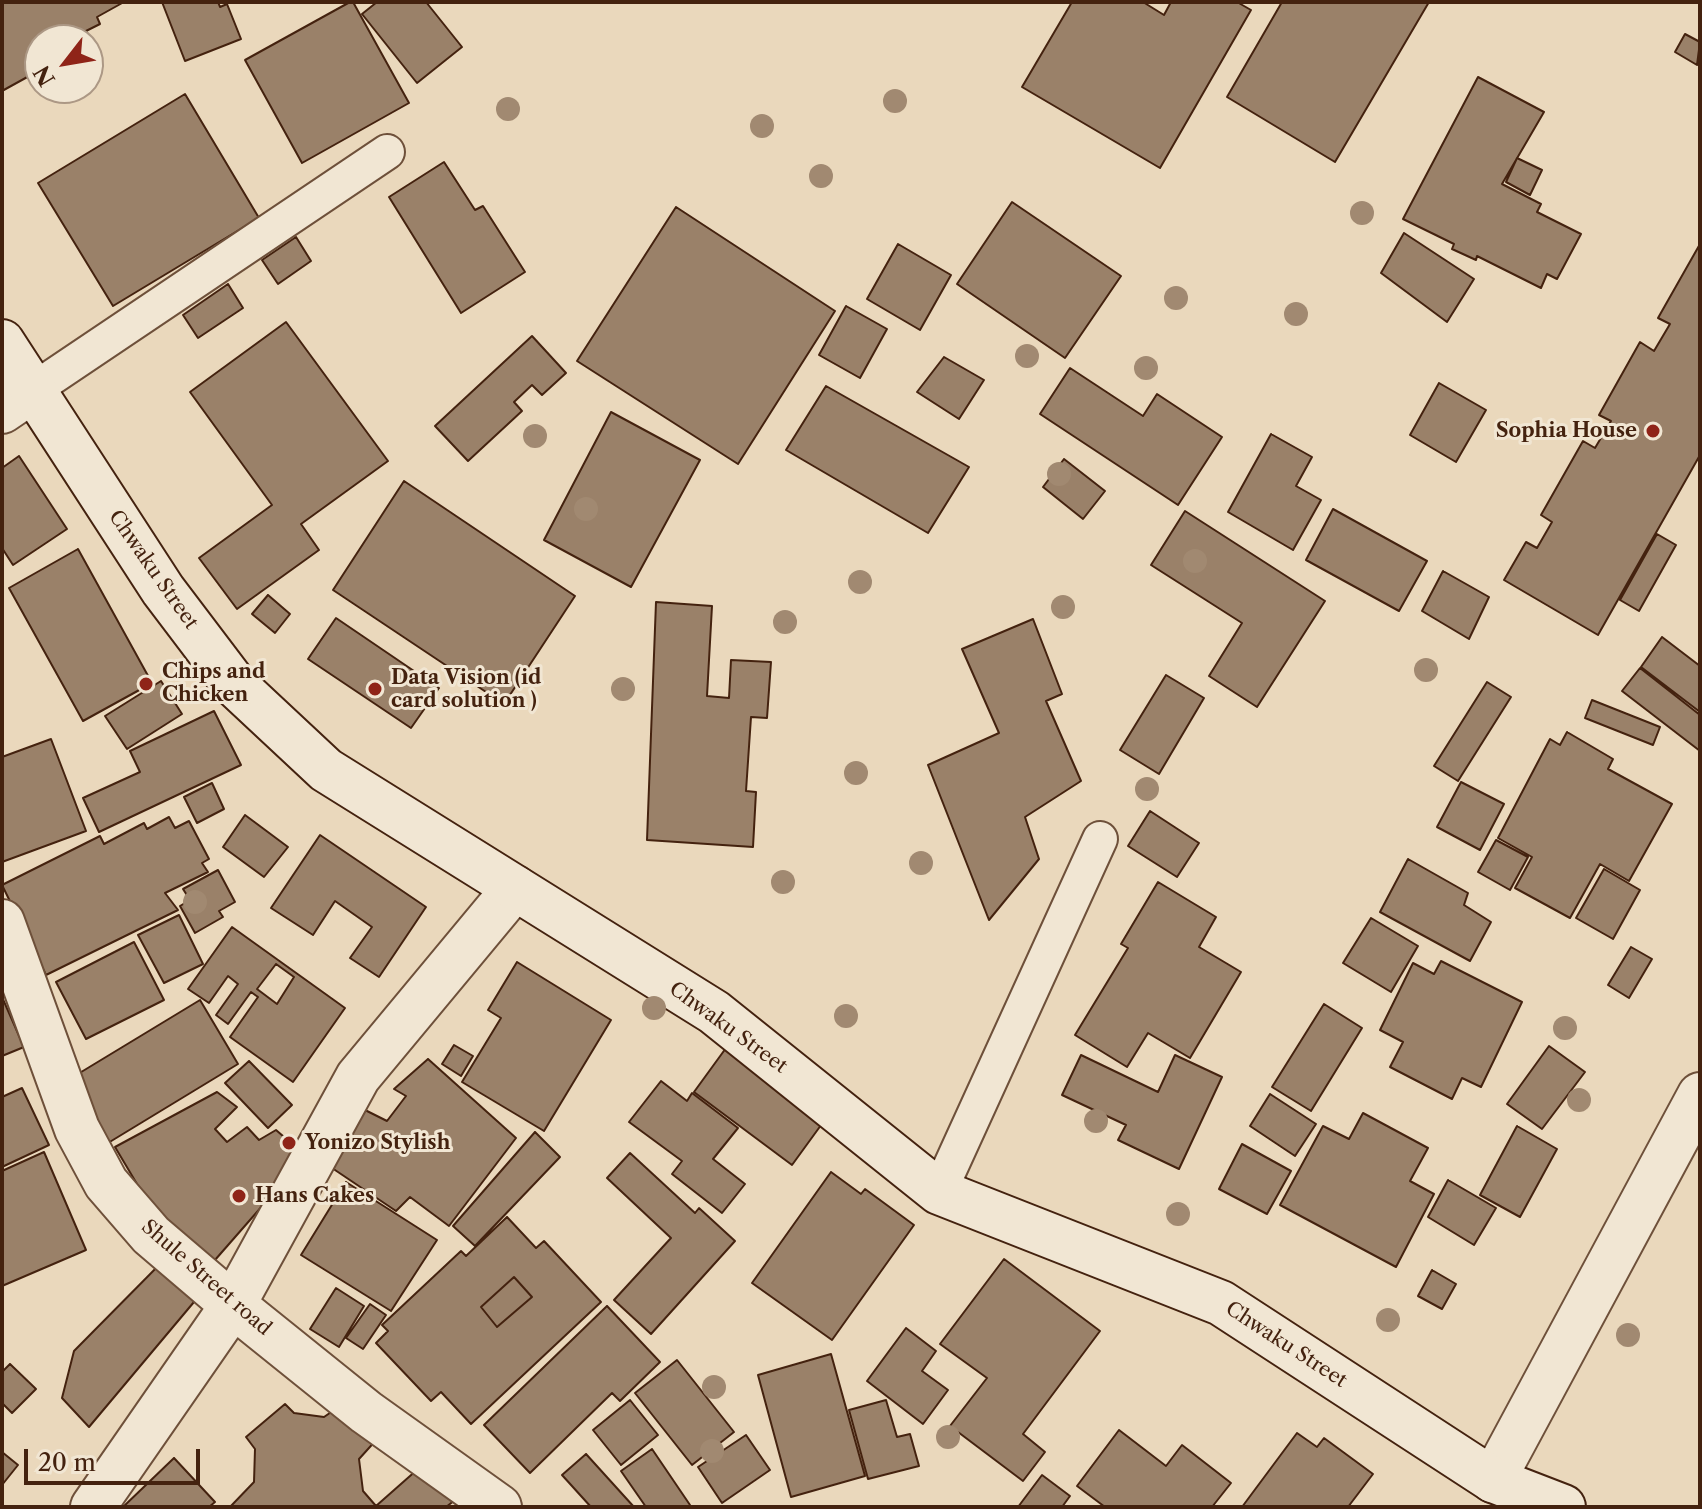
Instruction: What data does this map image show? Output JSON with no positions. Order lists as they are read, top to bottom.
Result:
{
  "streets": {
    "main road": ["Chwaku Street", "Shule Street road"]
  },
  "places": [
    "Sophia House",
    "Chips and Chicken",
    "Data Vision (id card solution )",
    "Yonizo Stylish",
    "Hans Cakes"
  ],
  "scale_bar": "20 m",
  "north": "bottom left"
}
